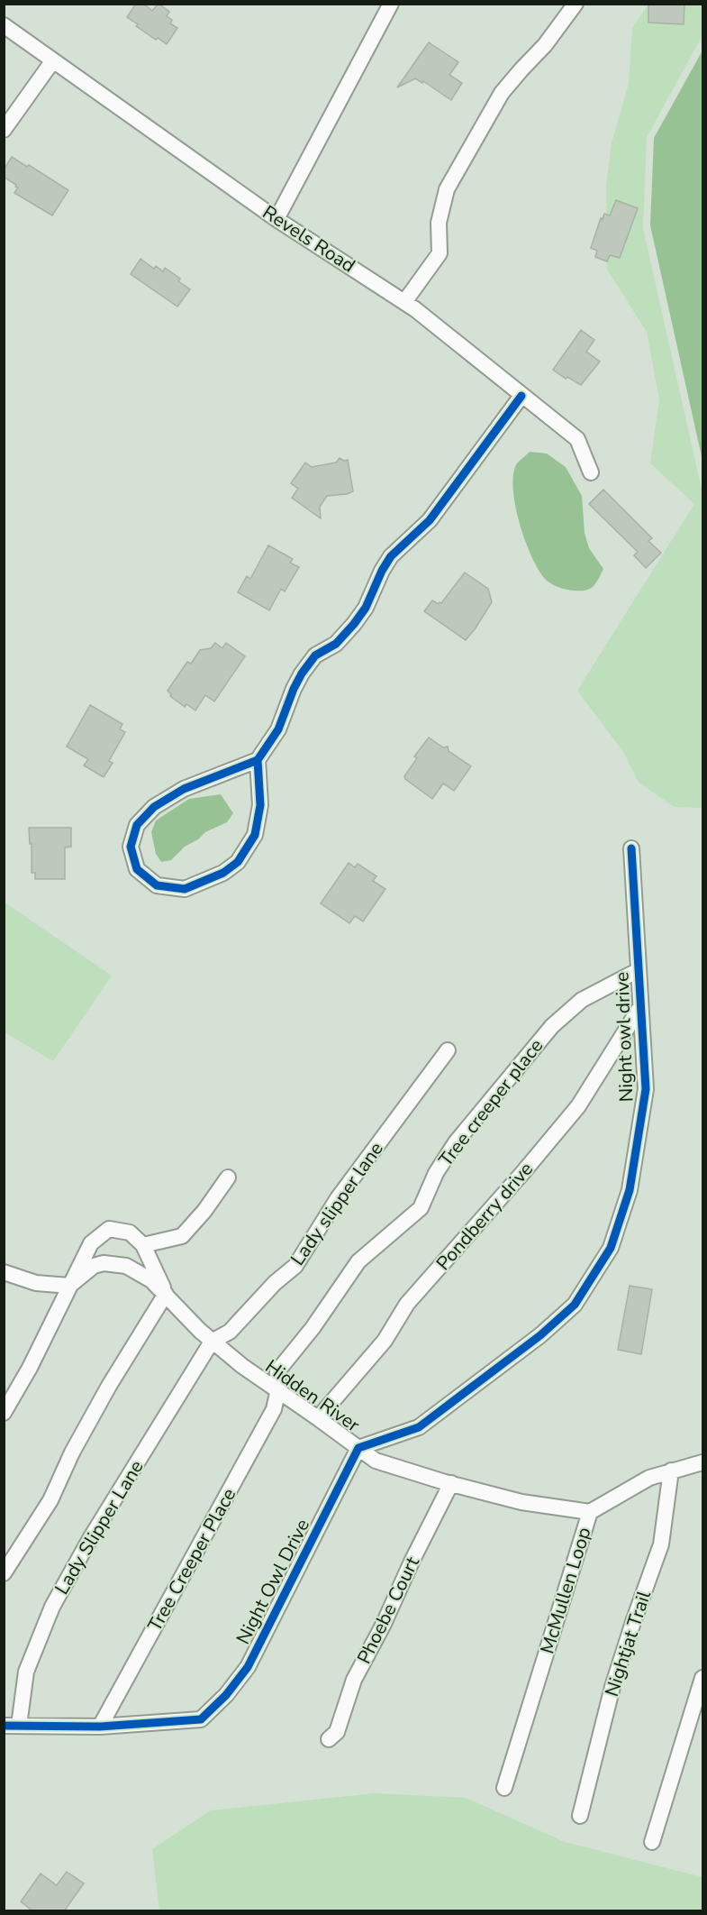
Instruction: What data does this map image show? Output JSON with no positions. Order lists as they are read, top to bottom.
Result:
{
  "streets": {
    "street": [
      "Revels Road",
      "Night owl drive",
      "Tree creeper place",
      "Lady slipper lane",
      "Pondberry drive",
      "Hidden River",
      "Lady Slipper Lane",
      "Tree Creeper Place",
      "Night Owl Drive",
      "McMullen Loop",
      "Phoebe Court",
      "Nightjat Trail"
    ]
  },
  "crossings": [
    ["Night owl drive", "Tree creeper place"],
    ["Night owl drive", "Pondberry drive"],
    ["Night owl drive", "Hidden River"],
    ["Night owl drive", "Night Owl Drive"],
    ["Tree creeper place", "Hidden River"],
    ["Tree creeper place", "Tree Creeper Place"],
    ["Lady slipper lane", "Hidden River"],
    ["Lady slipper lane", "Lady Slipper Lane"],
    ["Pondberry drive", "Hidden River"],
    ["Hidden River", "Lady Slipper Lane"],
    ["Hidden River", "Tree Creeper Place"],
    ["Hidden River", "Night Owl Drive"],
    ["Hidden River", "McMullen Loop"],
    ["Hidden River", "Phoebe Court"],
    ["Tree Creeper Place", "Night Owl Drive"],
    ["McMullen Loop", "Nightjat Trail"]
  ]
}
